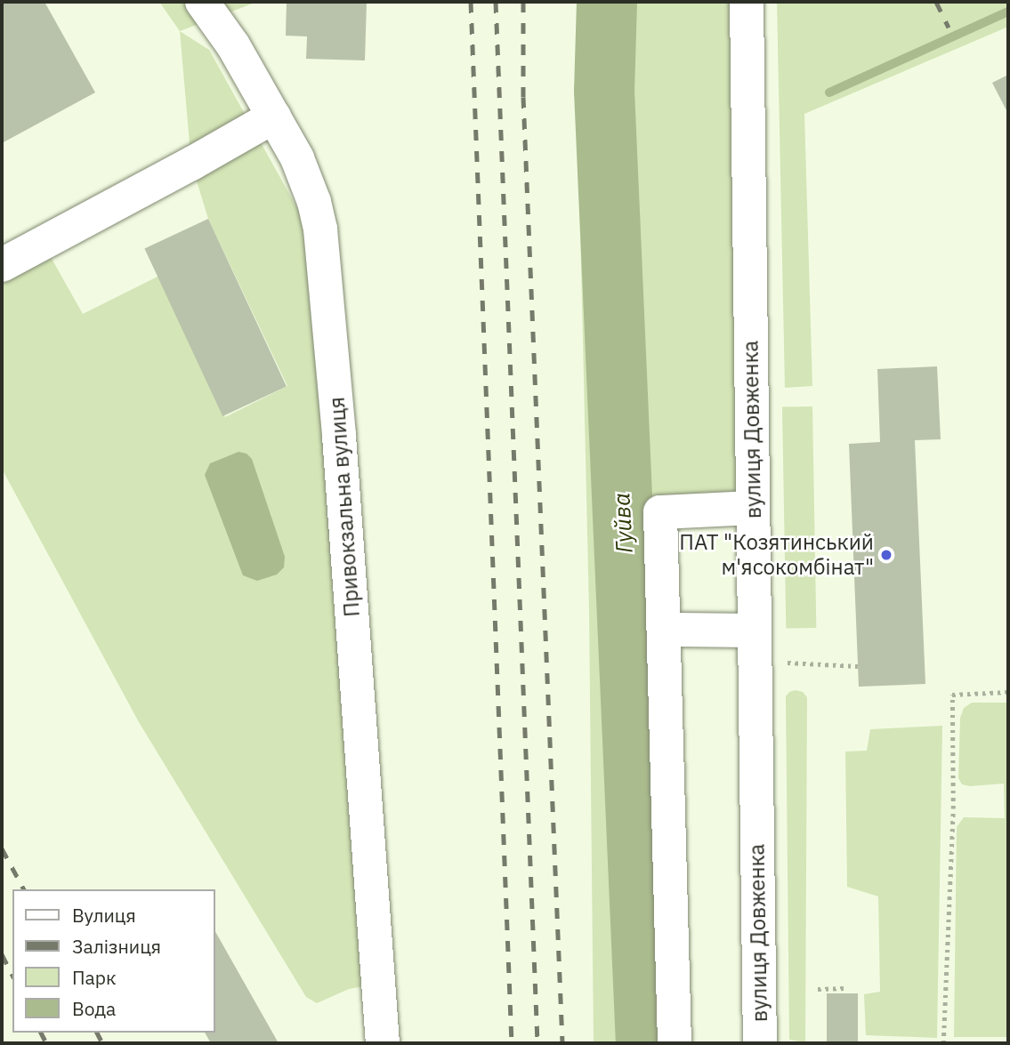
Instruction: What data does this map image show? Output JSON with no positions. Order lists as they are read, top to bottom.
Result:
{
  "streets": {
    "street": ["вулиця Довженка", "Привокзальна вулиця"]
  },
  "water": ["Гуйва"],
  "places": ["ПАТ \"Козятинський м'ясокомбінат\""],
  "legend": [
    "Вулиця",
    "Залізниця",
    "Парк",
    "Вода"
  ]
}
